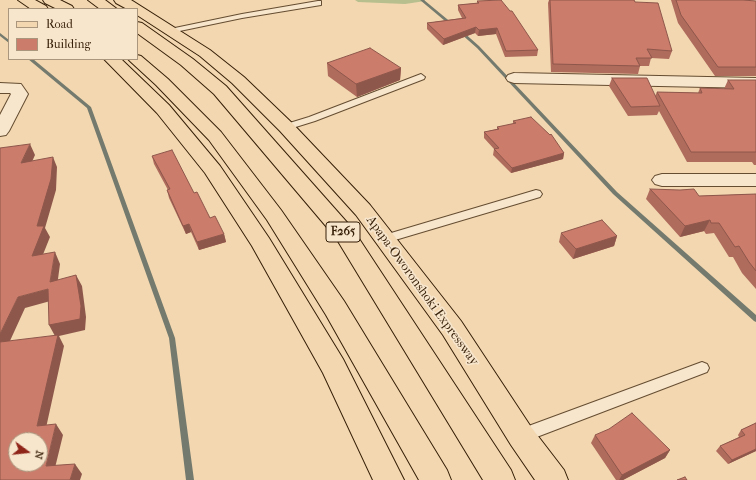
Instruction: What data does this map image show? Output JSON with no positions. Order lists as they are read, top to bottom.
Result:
{
  "streets": {
    "main road": ["F265", "Apapa-Oworonshoki Expressway"]
  },
  "legend": ["Road", "Building"],
  "north": "right"
}
